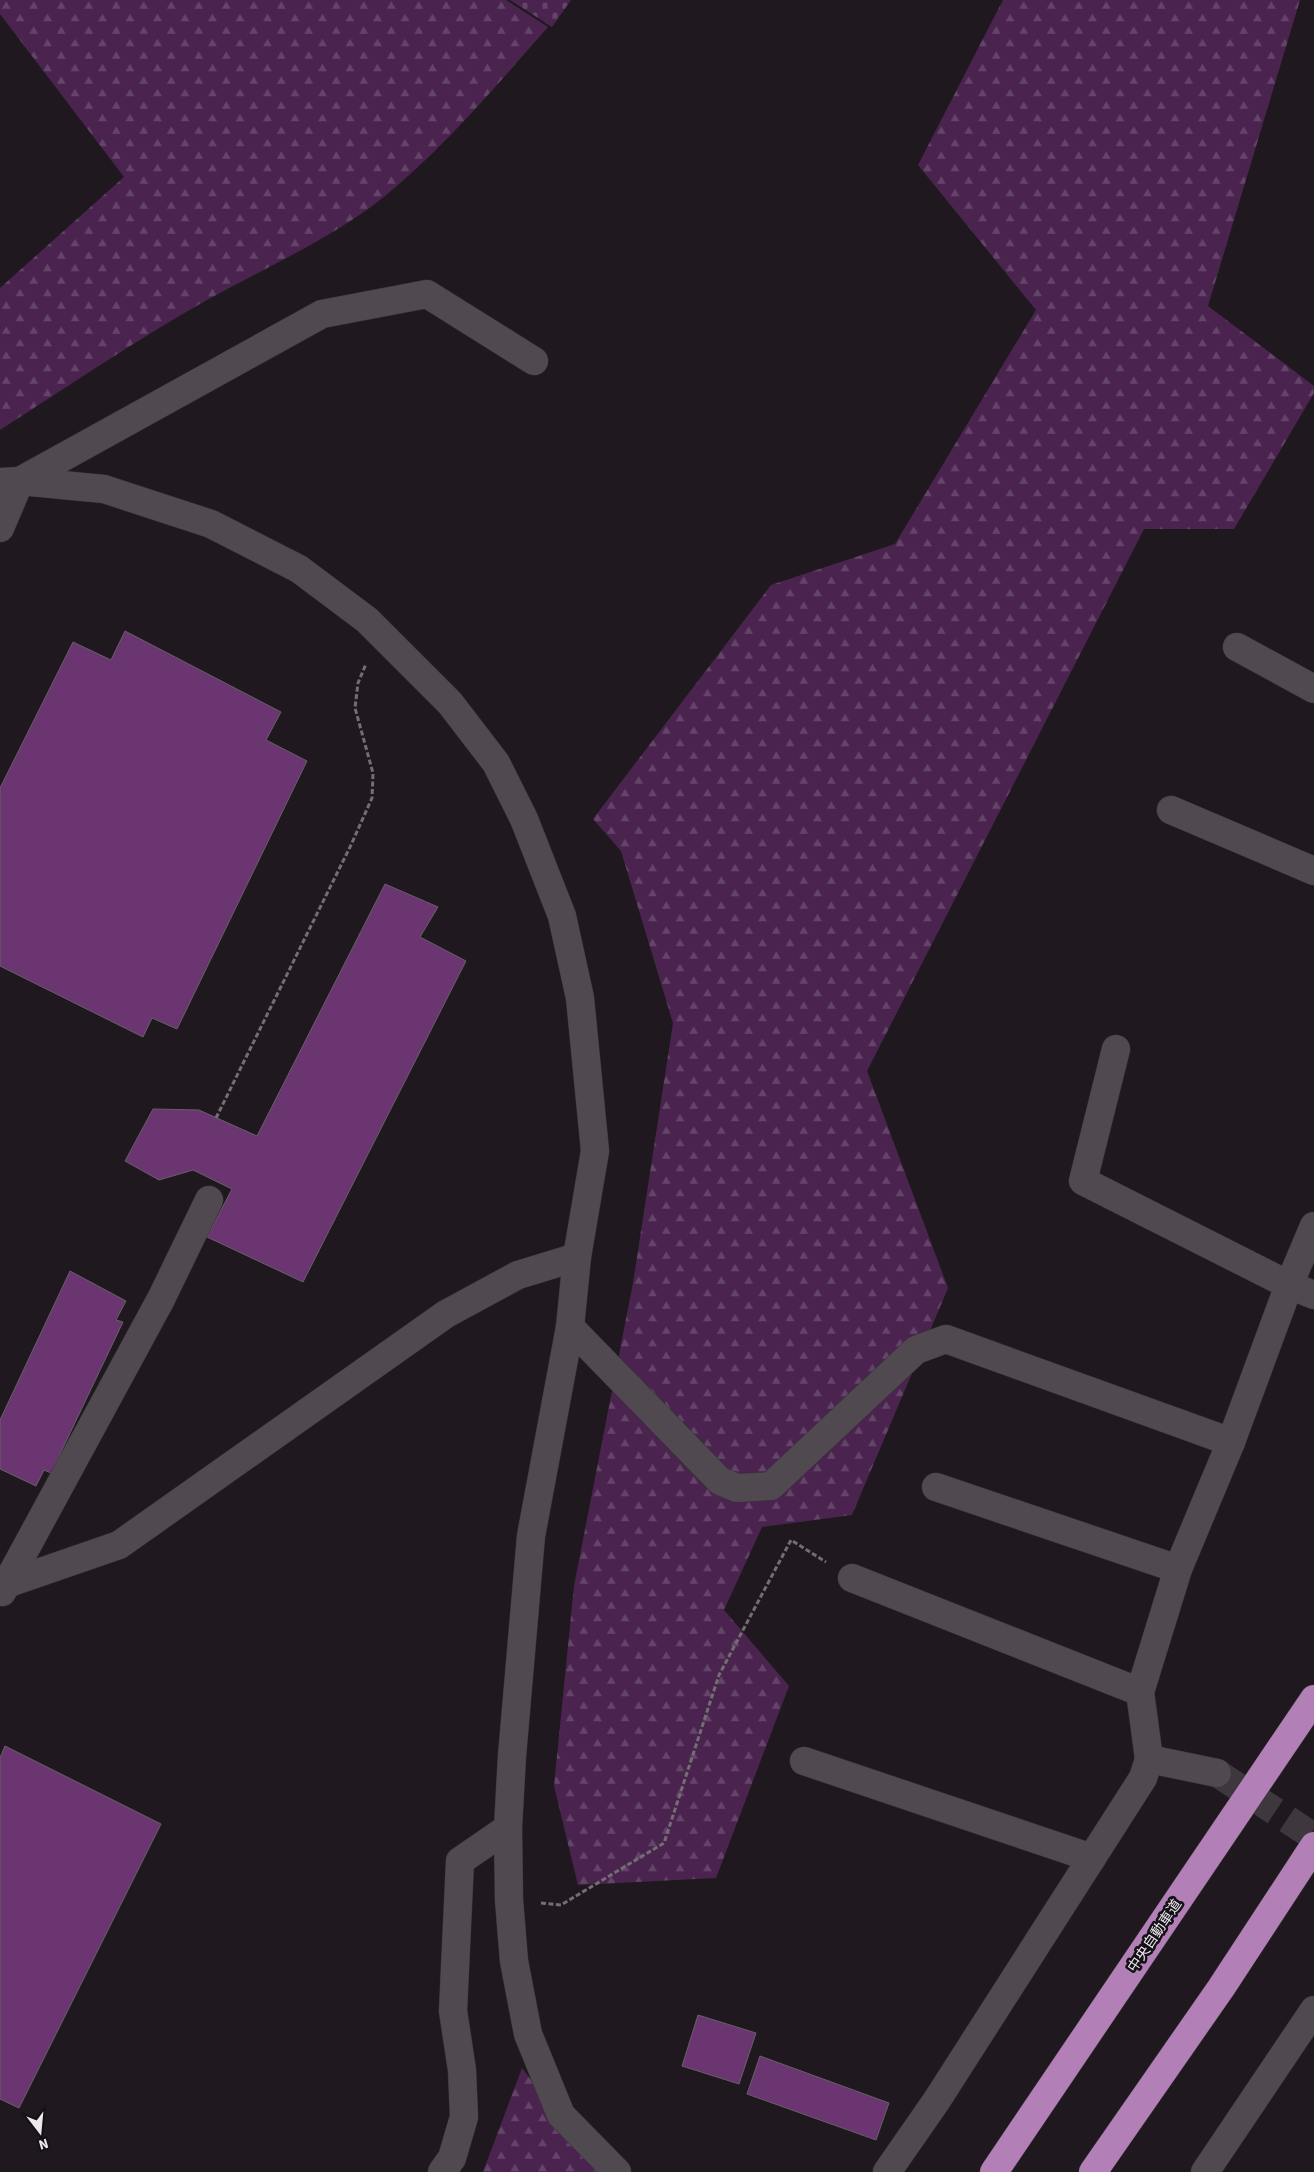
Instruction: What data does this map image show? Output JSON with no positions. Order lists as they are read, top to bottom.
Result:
{
  "streets": {
    "highway": ["中央自動車道"]
  },
  "north": "bottom"
}
